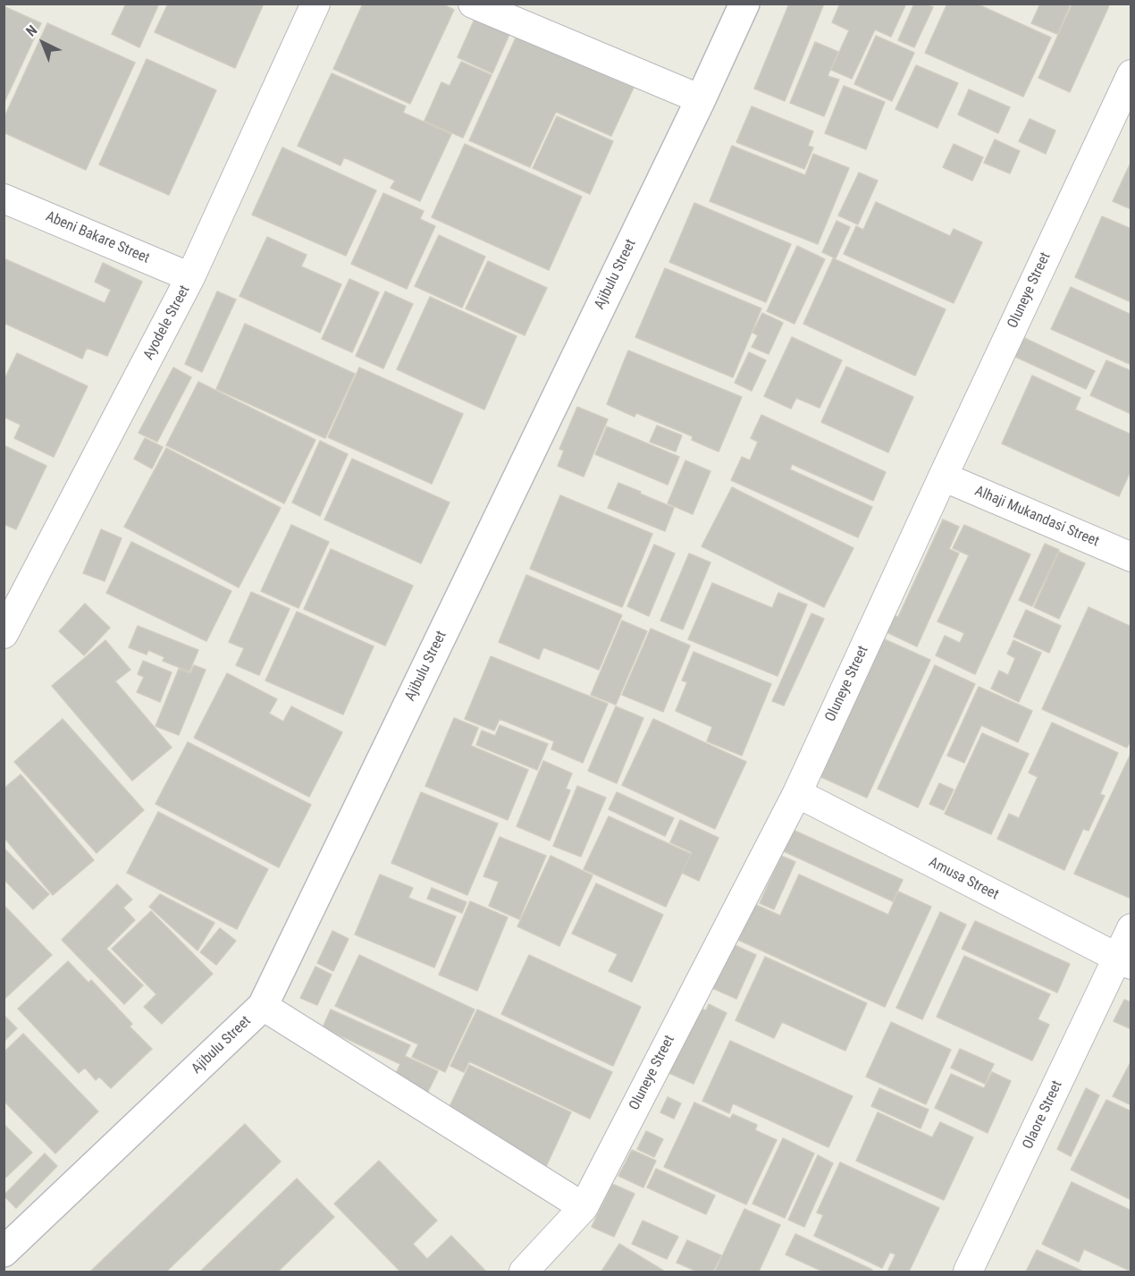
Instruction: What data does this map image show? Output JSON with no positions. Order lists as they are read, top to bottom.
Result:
{
  "streets": {
    "street": [
      "Abeni Bakare Street",
      "Ajibulu Street",
      "Oluneye Street",
      "Ayodele Street",
      "Alhaji Mukandasi Street",
      "Amusa Street",
      "Olaore Street"
    ]
  },
  "crossings": [
    ["Abeni Bakare Street", "Ayodele Street"],
    ["Oluneye Street", "Alhaji Mukandasi Street"],
    ["Oluneye Street", "Amusa Street"],
    ["Amusa Street", "Olaore Street"]
  ],
  "north": "top left"
}
